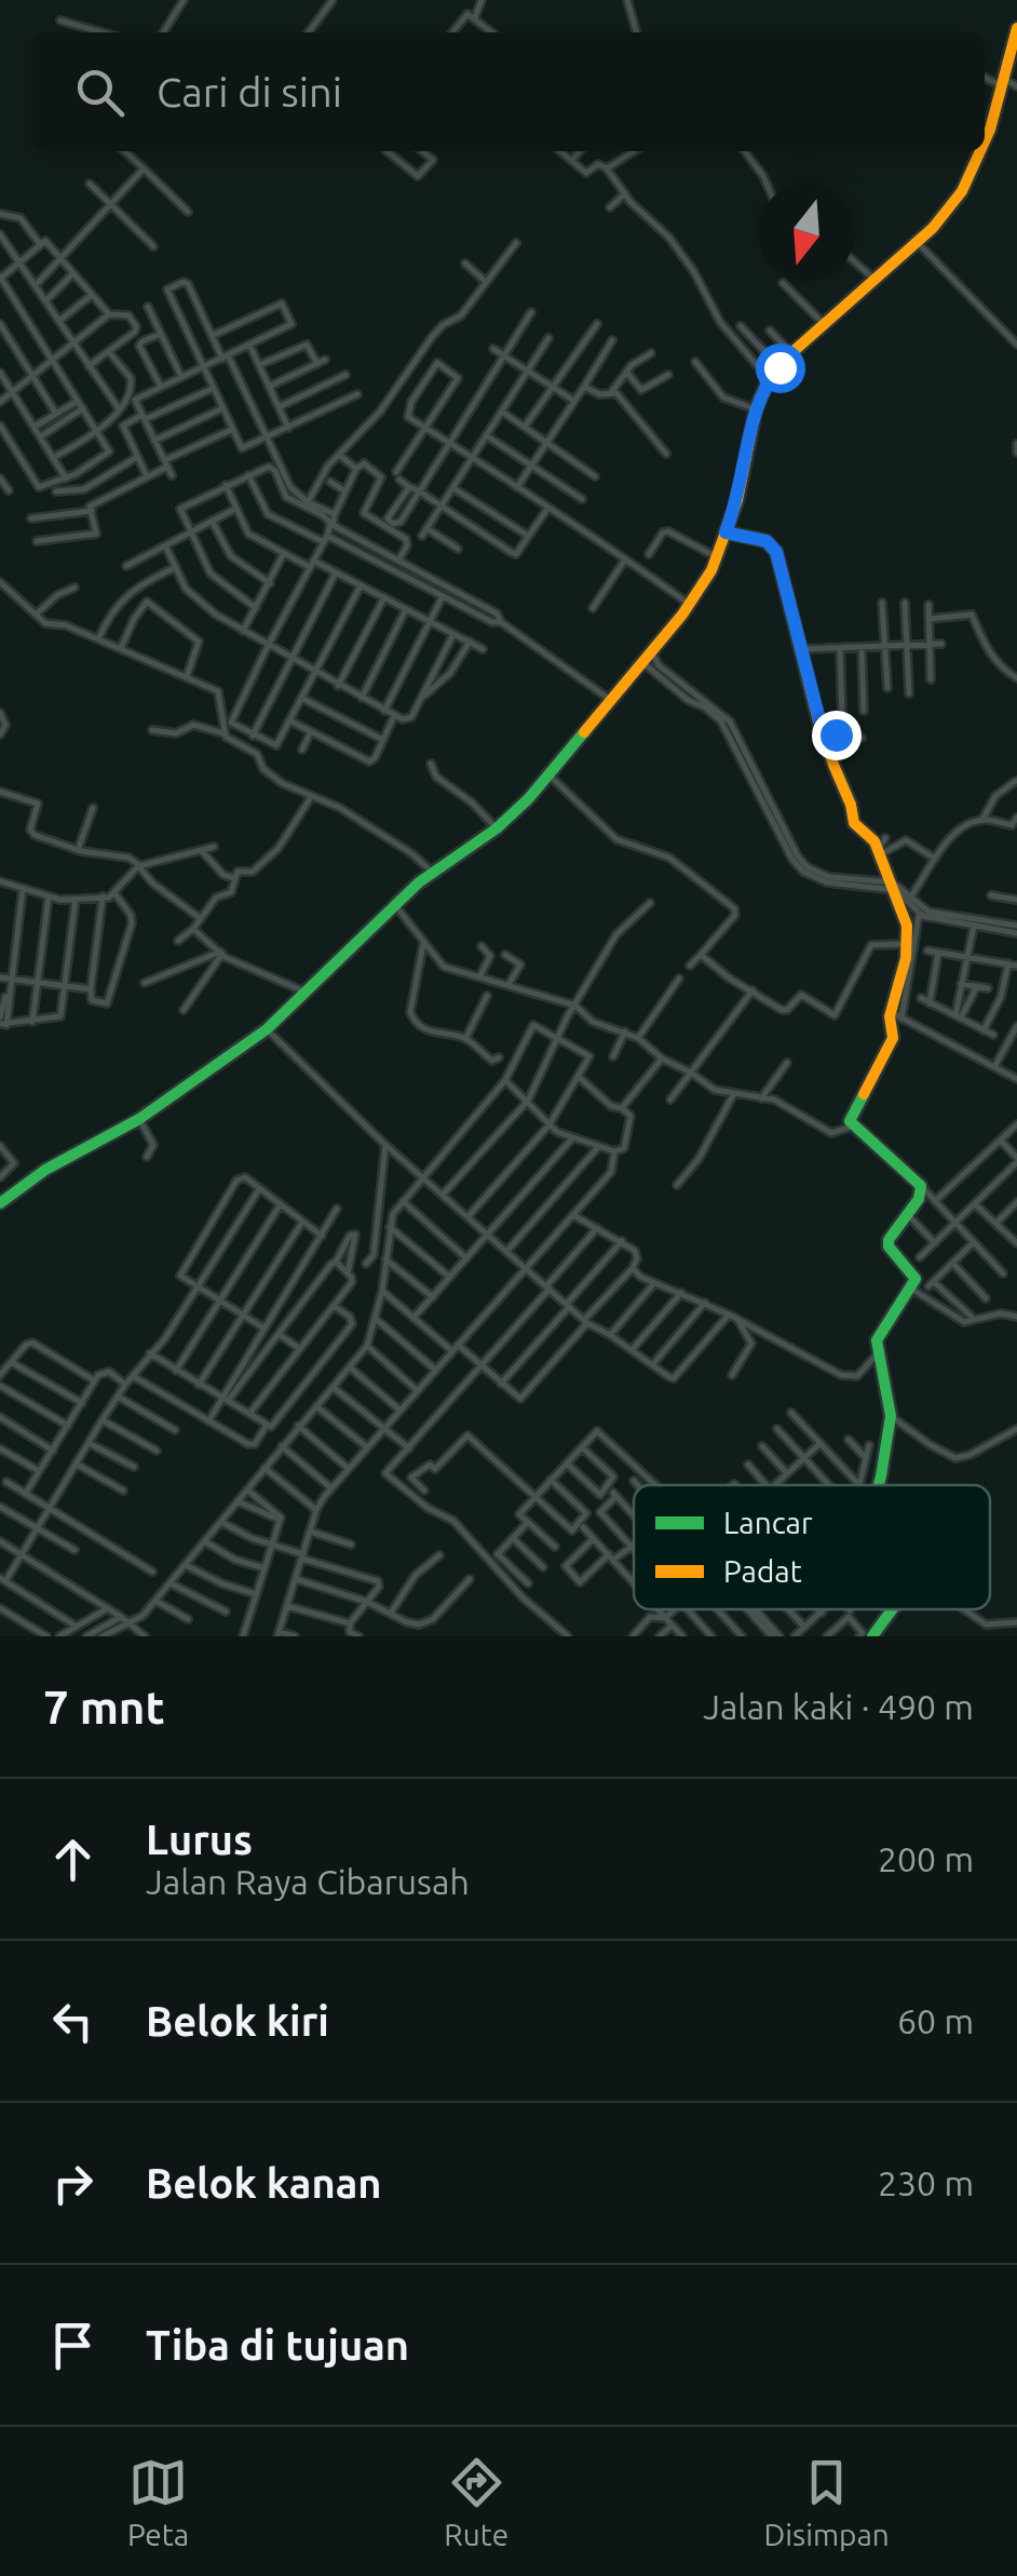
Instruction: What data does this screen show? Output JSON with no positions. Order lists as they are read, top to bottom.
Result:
{
  "legend": ["Lancar", "Padat"],
  "north": "bottom",
  "page": {
    "search": "Cari di sini",
    "heading": ["7 mnt", "Jalan kaki · 490 m"],
    "list": [
      ["Lurus", "Jalan Raya Cibarusah", "200 m"],
      ["Belok kiri", "60 m"],
      ["Belok kanan", "230 m"],
      "Tiba di tujuan"
    ],
    "nav": ["Peta", "Rute", "Disimpan"]
  }
}
